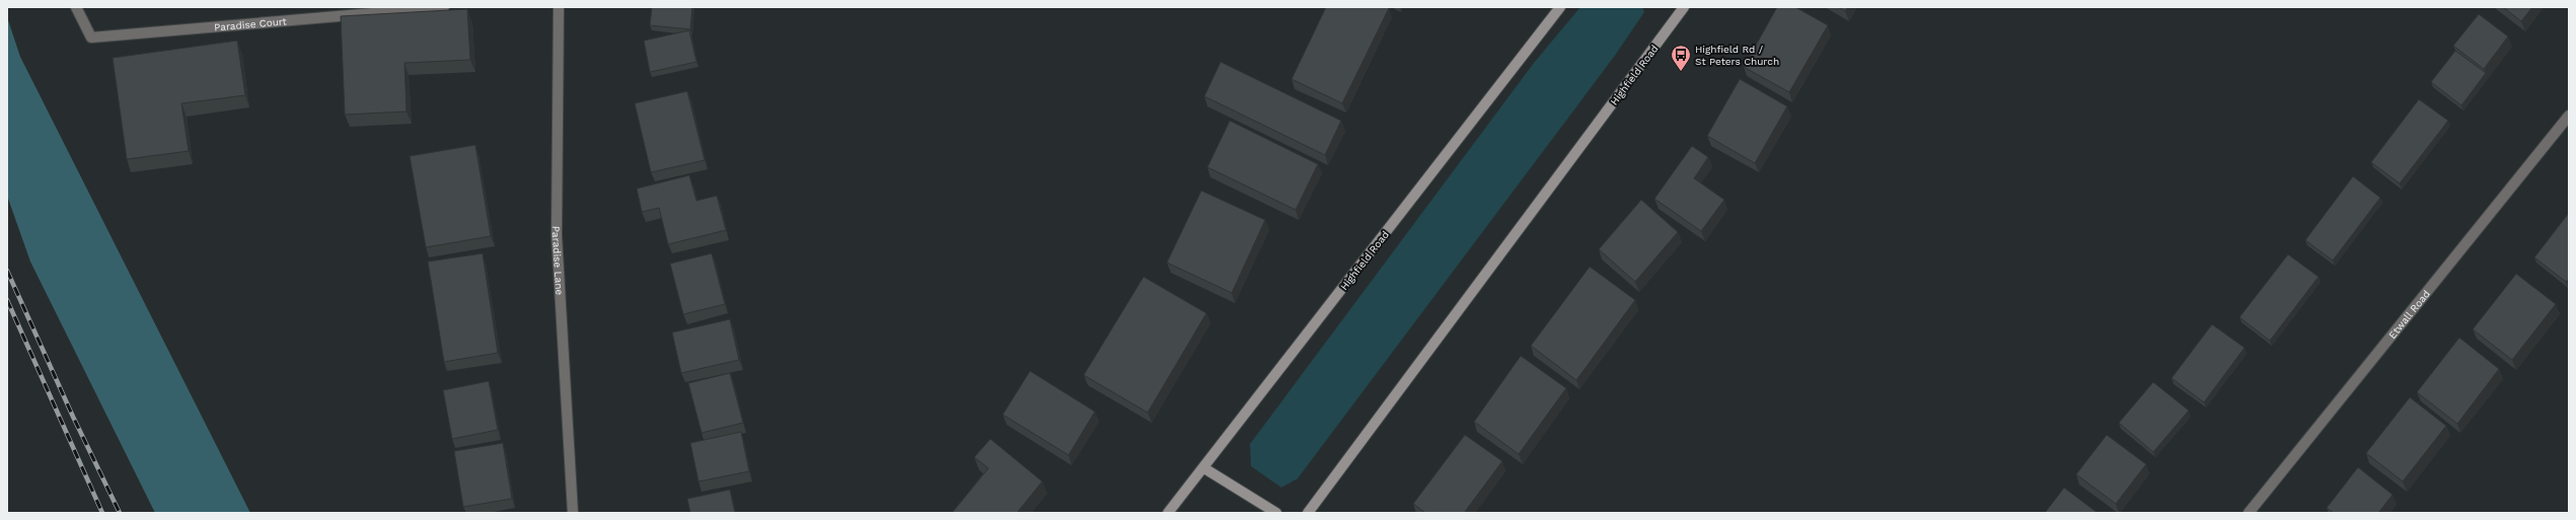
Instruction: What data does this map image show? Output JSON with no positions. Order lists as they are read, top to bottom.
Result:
{
  "streets": {
    "street": [
      "Paradise Court",
      "Highfield Road",
      "Paradise Lane",
      "Etwall Road"
    ]
  },
  "places": {
    "bus stop": ["Highfield Rd / St Peters Church"]
  }
}
